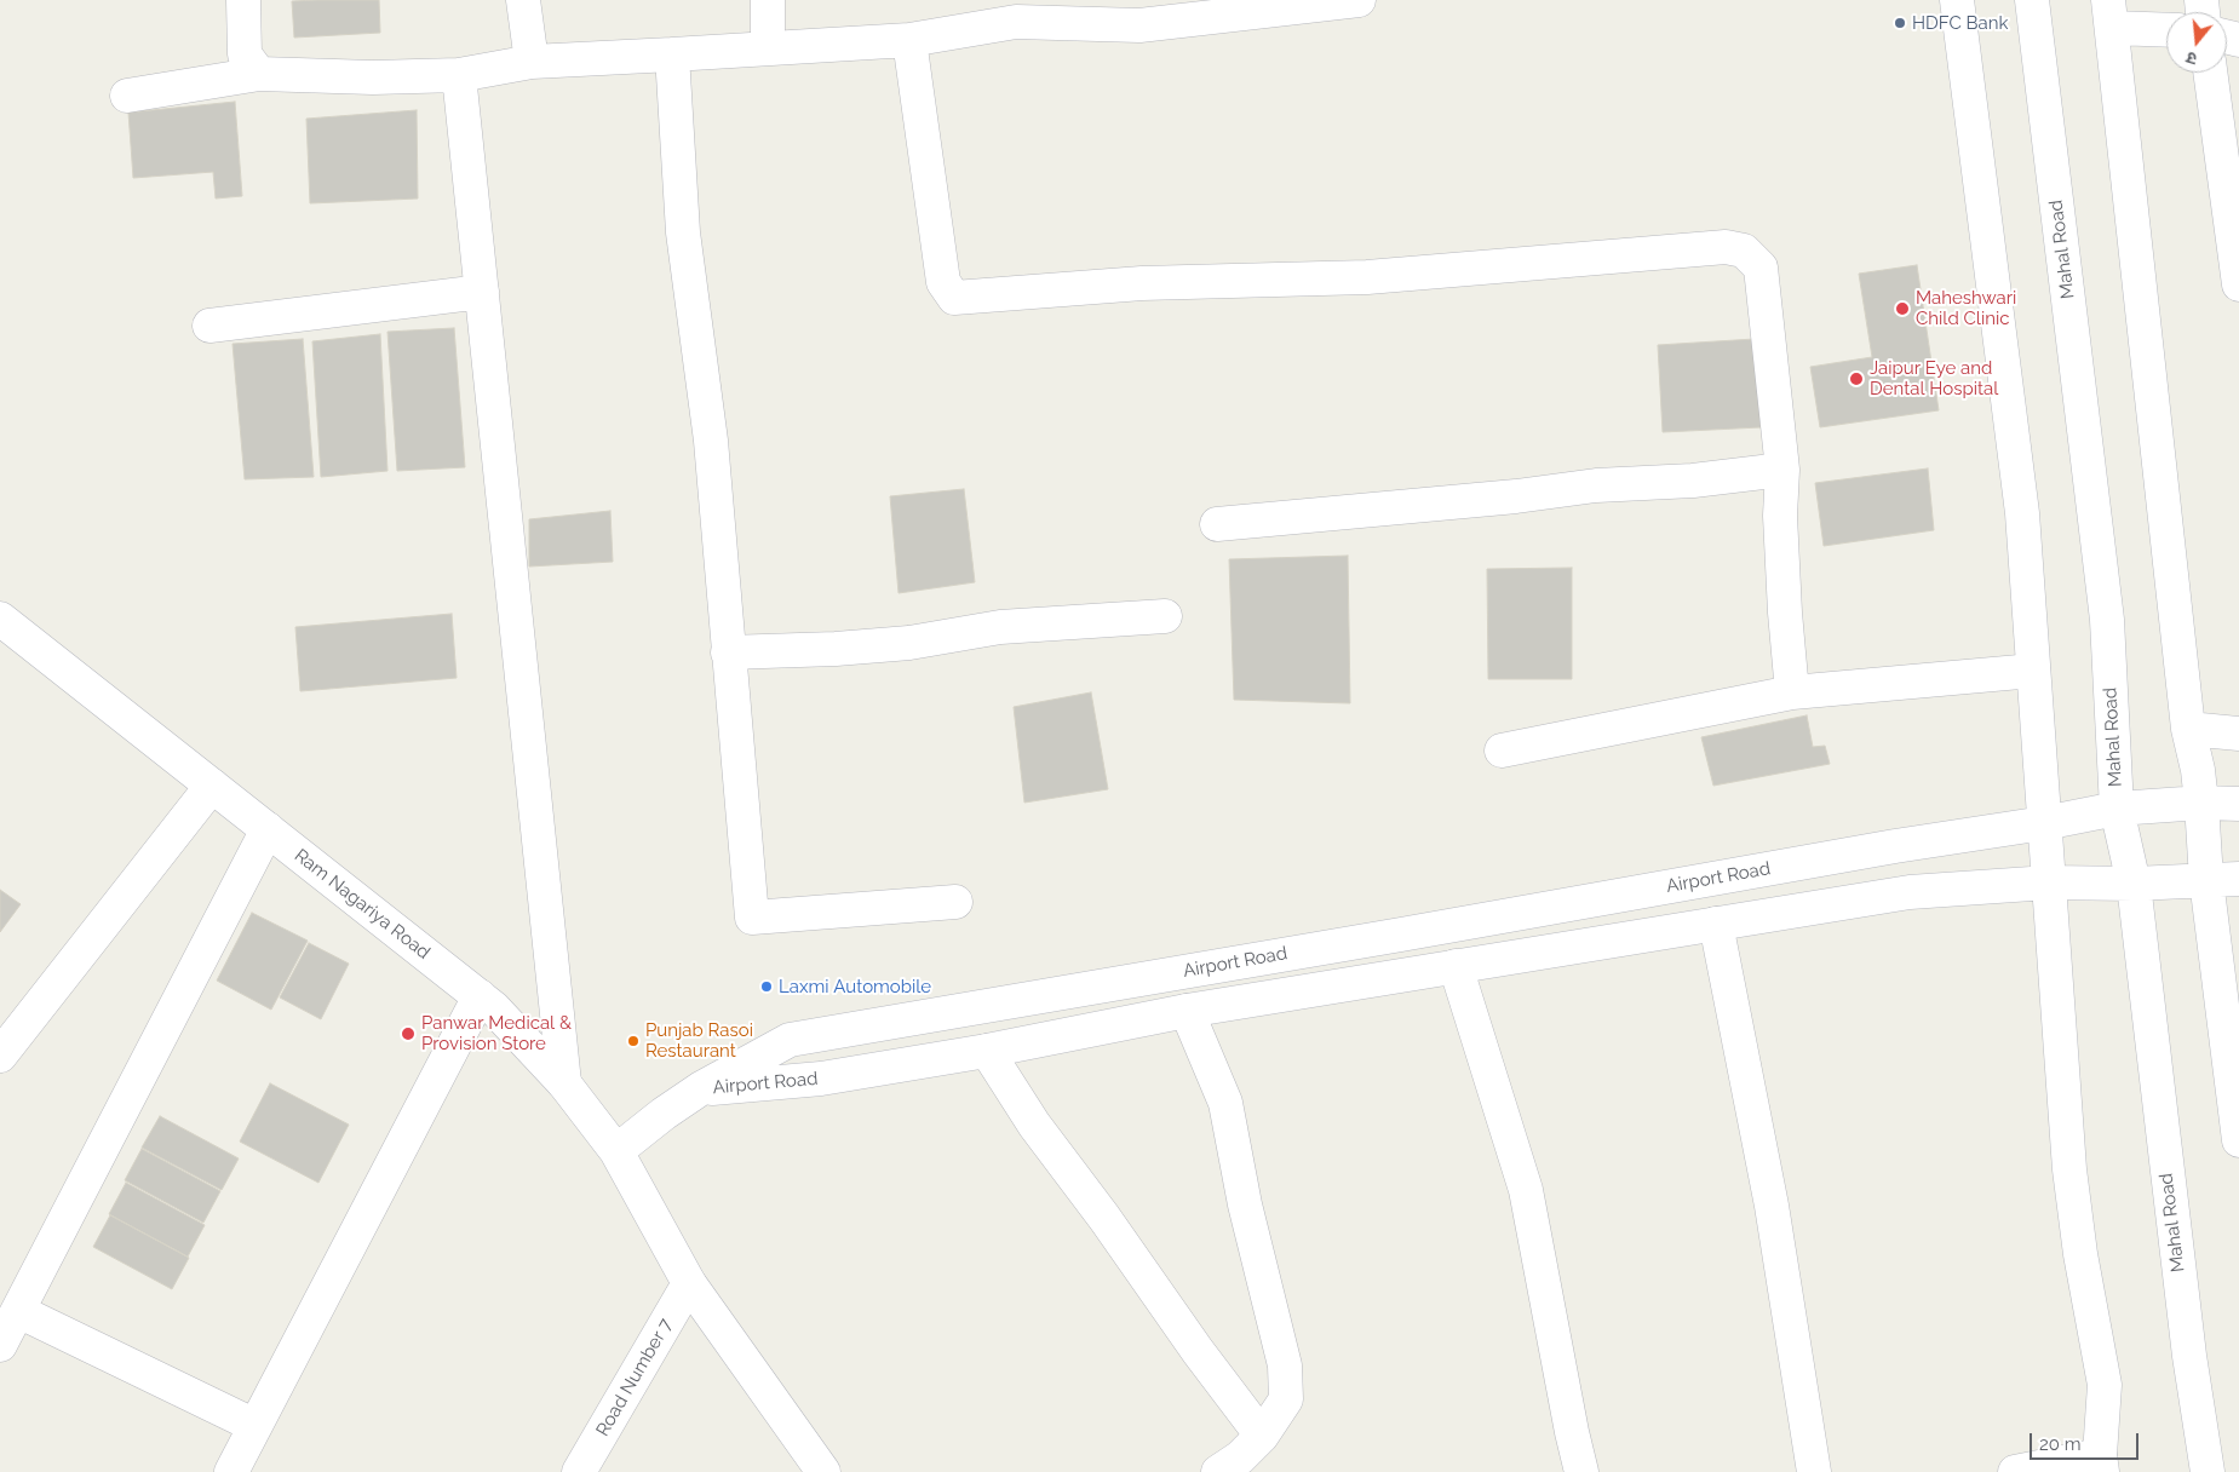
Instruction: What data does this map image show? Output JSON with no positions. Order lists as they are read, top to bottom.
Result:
{
  "streets": {
    "street": [
      "Mahal Road",
      "Airport Road",
      "Ram Nagariya Road",
      "Road Number 7"
    ]
  },
  "crossings": [
    ["Mahal Road", "Airport Road"],
    ["Ram Nagariya Road", "Road Number 7"]
  ],
  "places": [
    "HDFC Bank",
    "Maheshwari Child Clinic",
    "Jaipur Eye and Dental Hospital",
    "Laxmi Automobile",
    "Panwar Medical & Provision Store",
    "Punjab Rasoi Restaurant"
  ],
  "scale_bar": "20 m",
  "north": "bottom"
}
